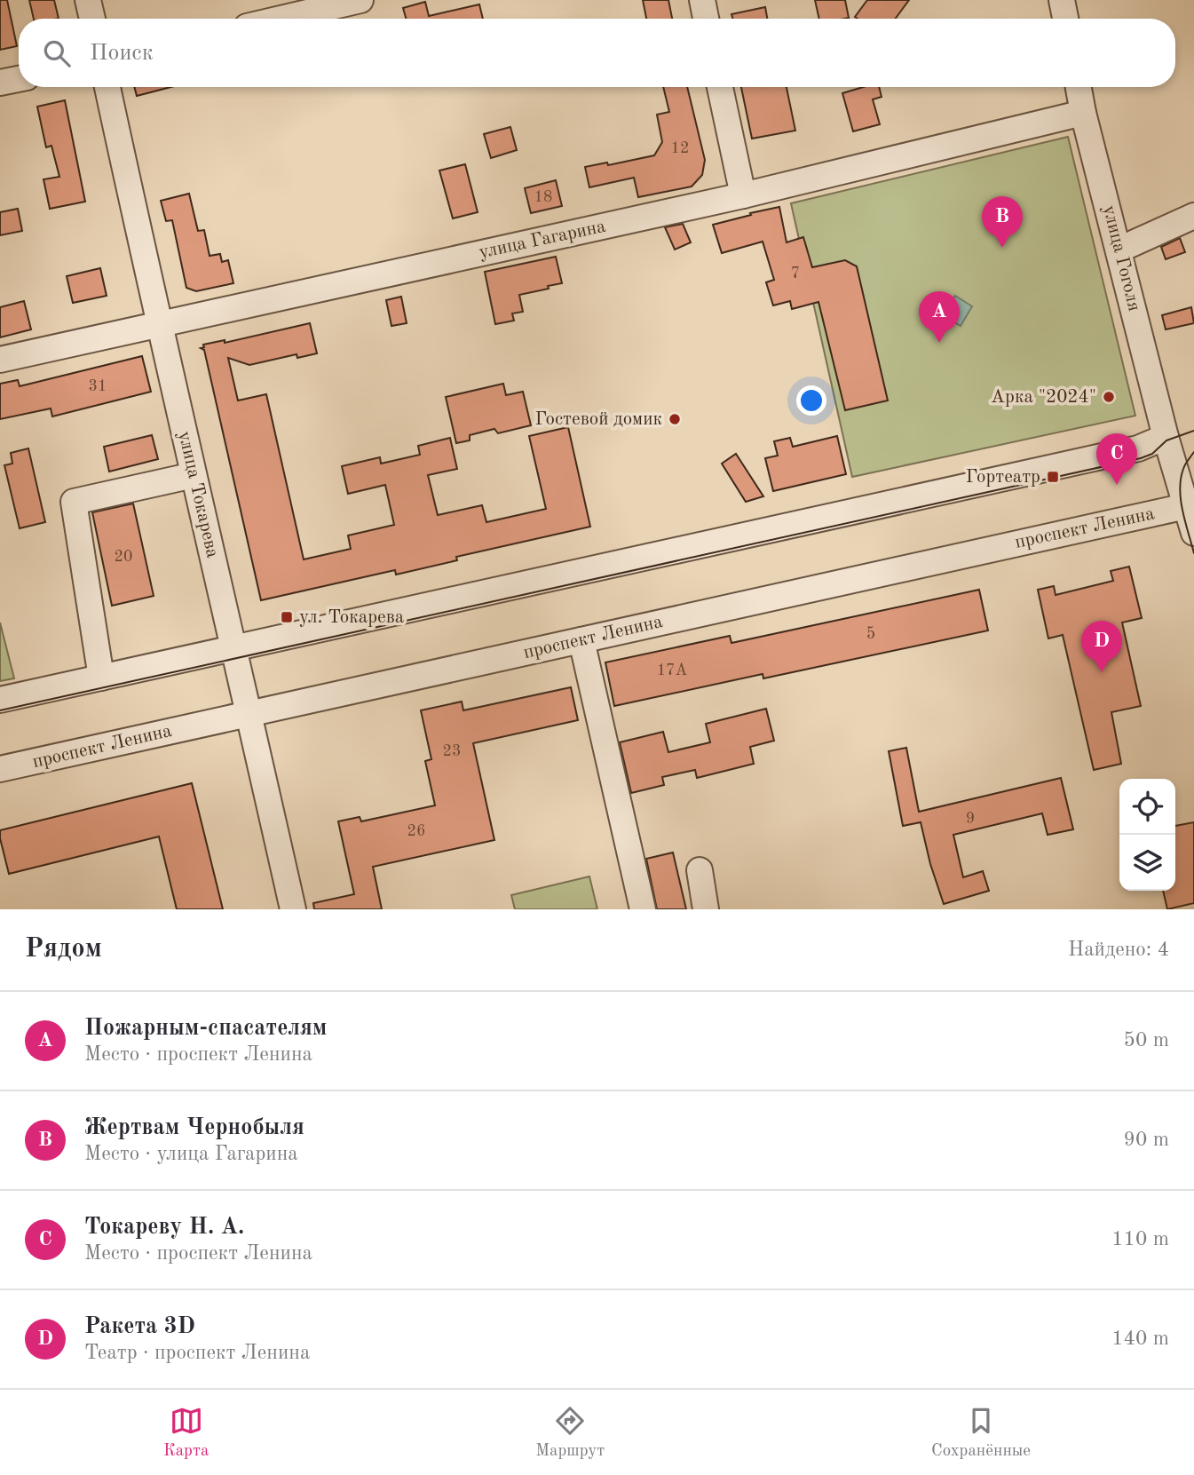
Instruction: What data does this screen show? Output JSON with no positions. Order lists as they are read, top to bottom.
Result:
{
  "streets": {
    "street": [
      "улица Гагарина",
      "улица Гоголя",
      "улица Токарева",
      "проспект Ленина"
    ]
  },
  "crossings": [
    ["улица Гагарина", "улица Гоголя"],
    ["улица Гагарина", "улица Токарева"],
    ["улица Гоголя", "проспект Ленина"],
    ["улица Токарева", "проспект Ленина"]
  ],
  "places": {
    "other": ["Арка \"2024\"", "Гостевой домик"],
    "transit": ["Гортеатр", "ул. Токарева"]
  },
  "house_numbers": [
    "12",
    "18",
    "7",
    "31",
    "20",
    "5",
    "17А",
    "23",
    "9",
    "26"
  ],
  "page": {
    "search": "Поиск",
    "pins": [
      "B",
      "A",
      "C",
      "D"
    ],
    "heading": ["Рядом", "Найдено: 4"],
    "list": [
      {
        "mark": "A",
        "name": "Пожарным-спасателям",
        "note": "Место · проспект Ленина",
        "value": "50 m"
      },
      {
        "mark": "B",
        "name": "Жертвам Чернобыля",
        "note": "Место · улица Гагарина",
        "value": "90 m"
      },
      {
        "mark": "C",
        "name": "Токареву Н. А.",
        "note": "Место · проспект Ленина",
        "value": "110 m"
      },
      {
        "mark": "D",
        "name": "Ракета 3D",
        "note": "Театр · проспект Ленина",
        "value": "140 m"
      }
    ],
    "nav": ["Карта", "Маршрут", "Сохранённые"]
  }
}
